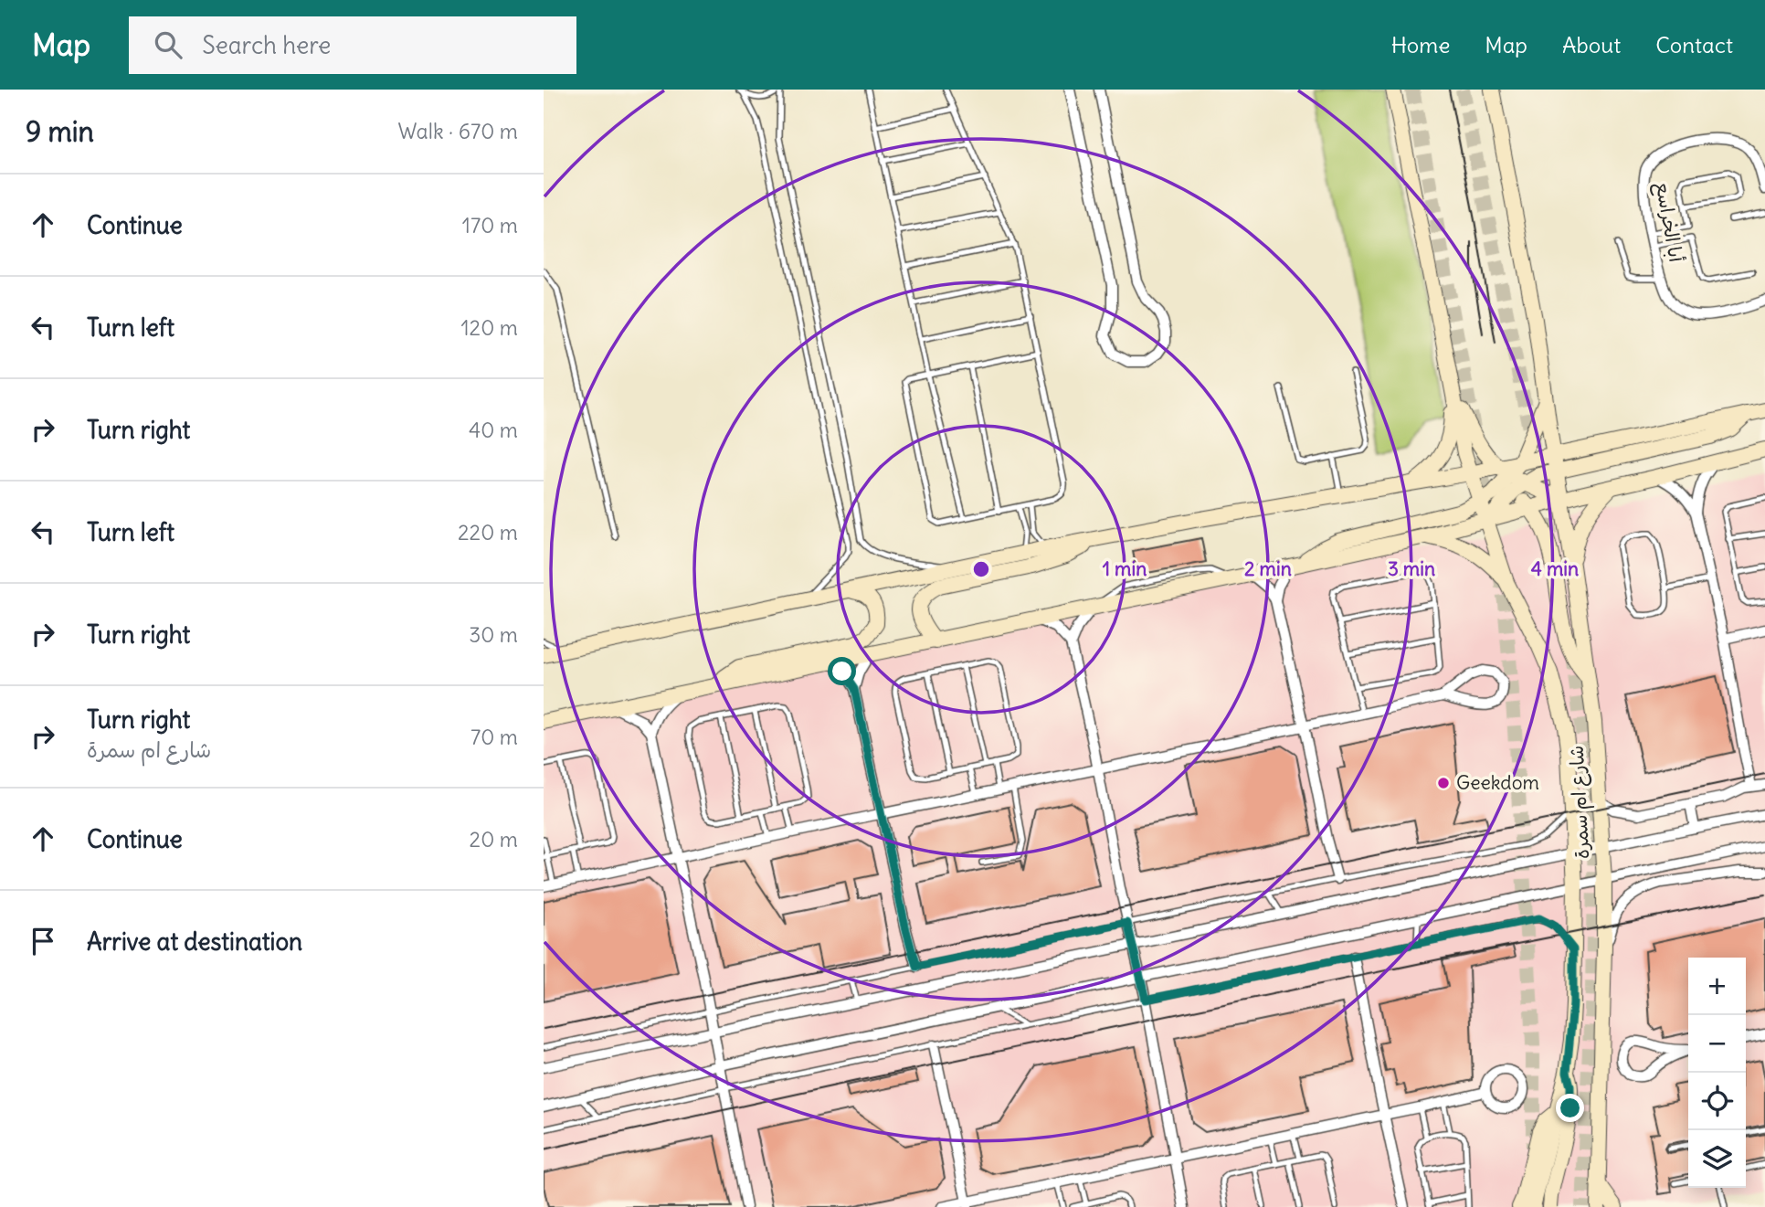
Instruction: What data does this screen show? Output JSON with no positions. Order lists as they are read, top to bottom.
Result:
{
  "streets": {
    "street": ["أبا الخراسع", "شارع ام سمرة"]
  },
  "places": ["Geekdom"],
  "page": {
    "header": "Map",
    "search": "Search here",
    "nav": [
      "Home",
      "Map",
      "About",
      "Contact"
    ],
    "heading": ["9 min", "Walk · 670 m"],
    "list": [
      ["Continue", "170 m"],
      ["Turn left", "120 m"],
      ["Turn right", "40 m"],
      ["Turn left", "220 m"],
      ["Turn right", "30 m"],
      ["Turn right", "شارع ام سمرة", "70 m"],
      ["Continue", "20 m"],
      "Arrive at destination"
    ],
    "map_buttons": ["+", "−"]
  },
  "rings": [
    "1 min",
    "2 min",
    "3 min",
    "4 min"
  ]
}
